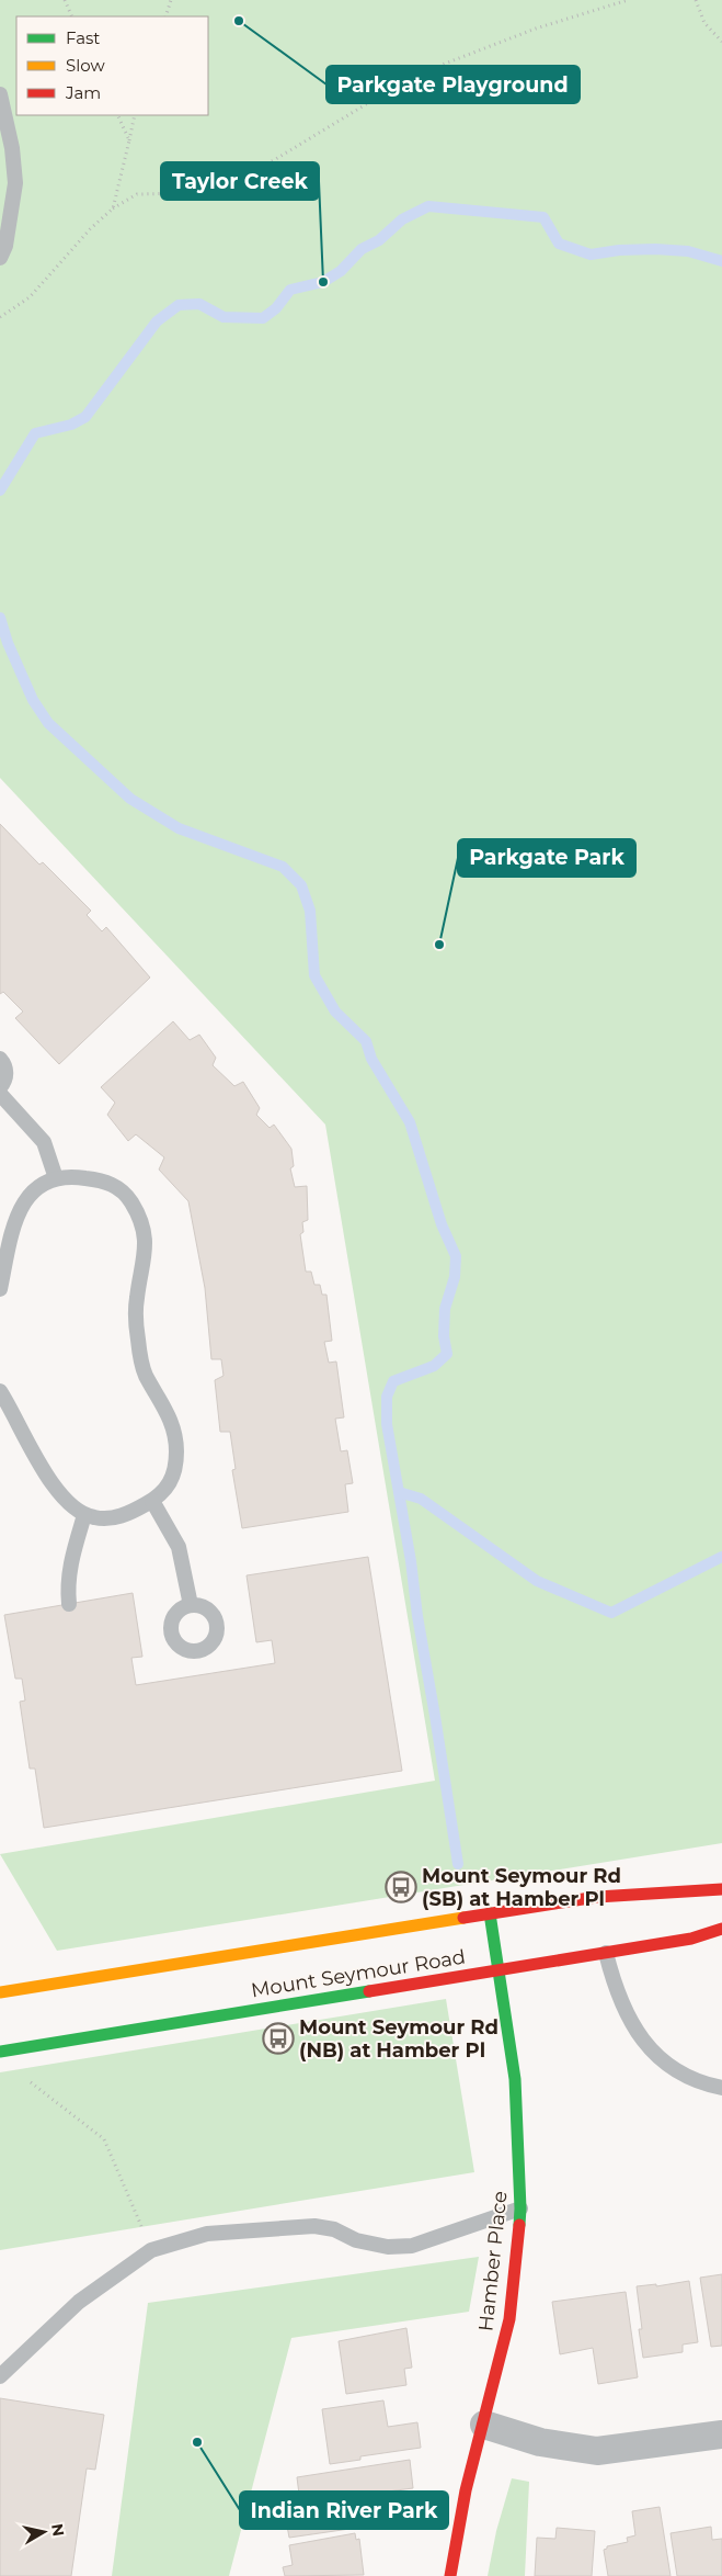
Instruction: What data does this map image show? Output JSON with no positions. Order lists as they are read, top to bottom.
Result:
{
  "streets": {
    "street": ["Mount Seymour Road", "Hamber Place"]
  },
  "crossings": [
    ["Mount Seymour Road", "Hamber Place"]
  ],
  "places": {
    "other": [
      "Parkgate Playground",
      "Taylor Creek",
      "Parkgate Park",
      "Indian River Park"
    ],
    "bus stop": ["Mount Seymour Rd (SB) at Hamber Pl", "Mount Seymour Rd (NB) at Hamber Pl"]
  },
  "legend": ["Fast", "Slow", "Jam"],
  "north": "right"
}
